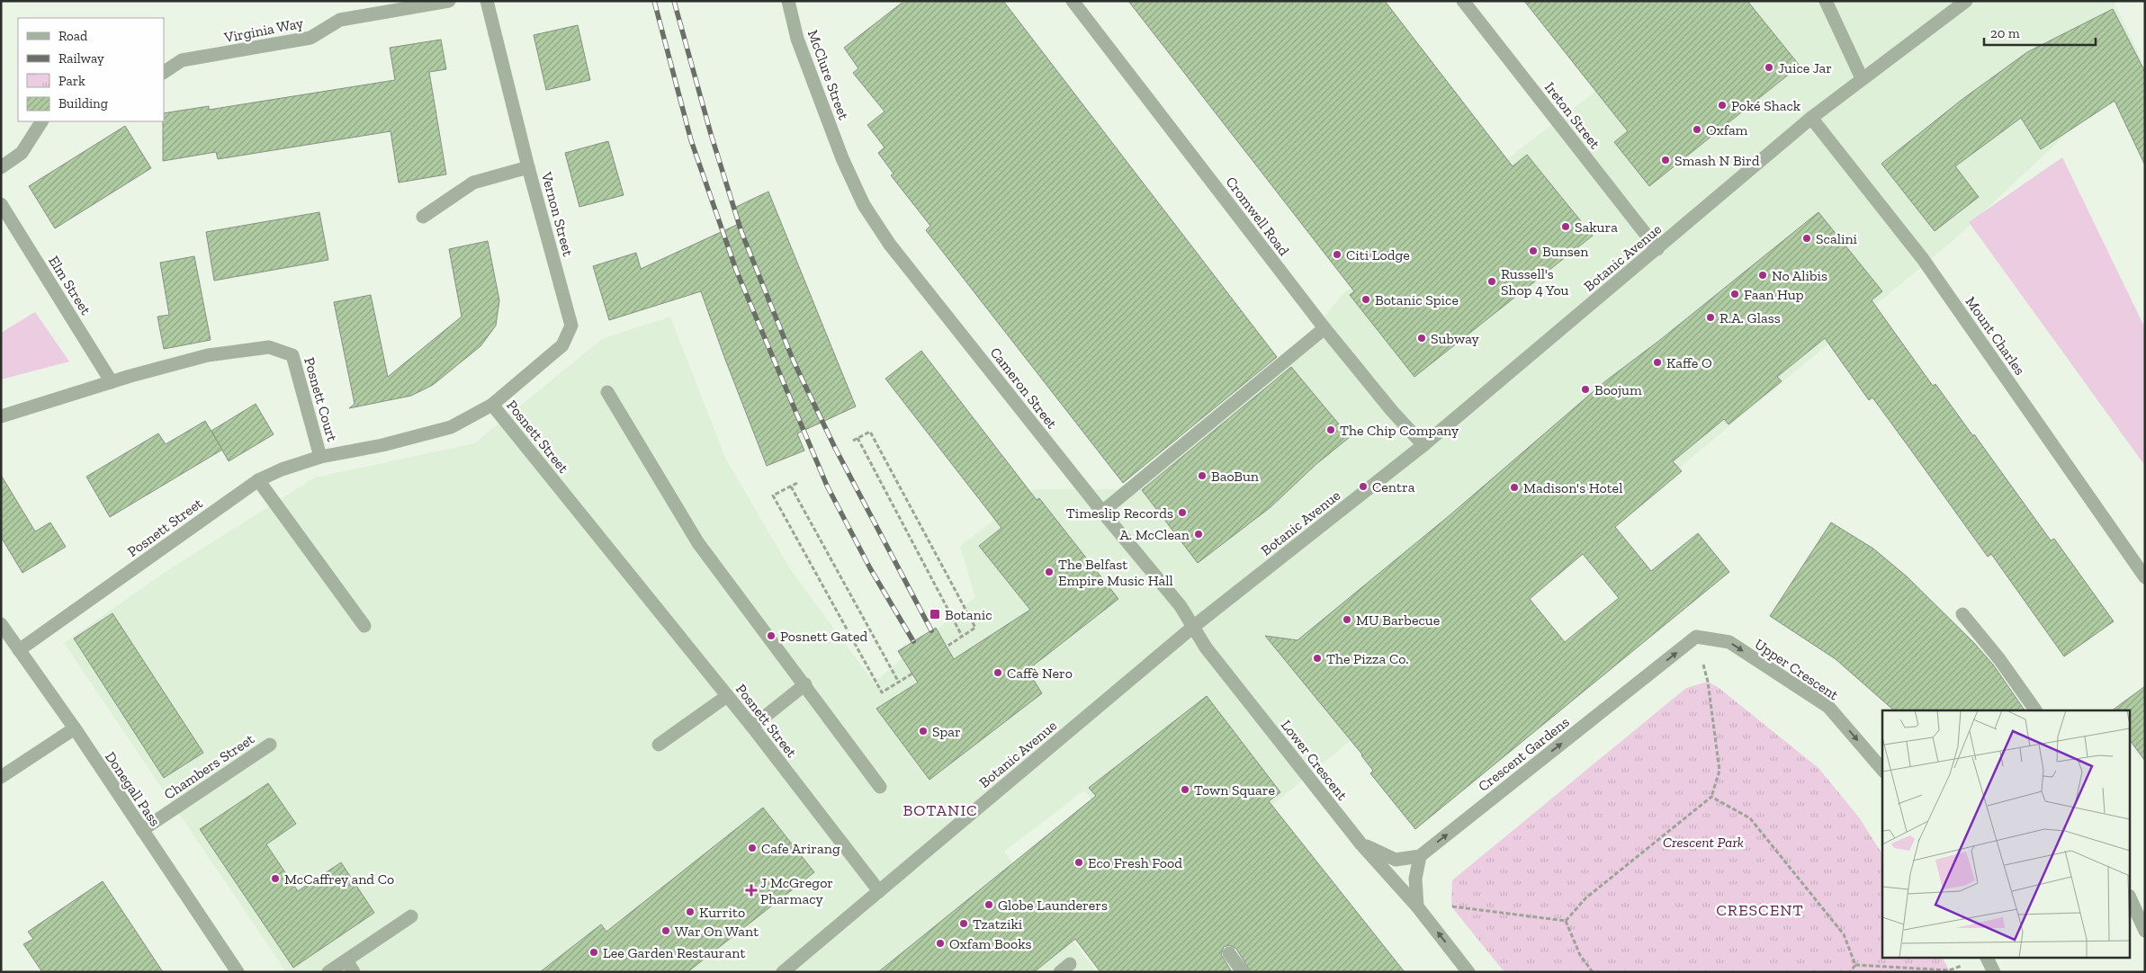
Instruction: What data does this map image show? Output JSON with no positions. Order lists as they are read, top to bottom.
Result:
{
  "streets": {
    "street": [
      "Virginia Way",
      "McClure Street",
      "Ireton Street",
      "Vernon Street",
      "Cromwell Road",
      "Botanic Avenue",
      "Elm Street",
      "Mount Charles",
      "Cameron Street",
      "Posnett Court",
      "Posnett Street",
      "Upper Crescent",
      "Crescent Gardens",
      "Lower Crescent",
      "Chambers Street",
      "Donegall Pass"
    ]
  },
  "crossings": [
    ["McClure Street", "Cameron Street"],
    ["Ireton Street", "Botanic Avenue"],
    ["Vernon Street", "Posnett Street"],
    ["Cromwell Road", "Botanic Avenue"],
    ["Botanic Avenue", "Mount Charles"],
    ["Botanic Avenue", "Cameron Street"],
    ["Botanic Avenue", "Posnett Street"],
    ["Botanic Avenue", "Lower Crescent"],
    ["Elm Street", "Posnett Court"],
    ["Cameron Street", "Lower Crescent"],
    ["Posnett Court", "Posnett Street"],
    ["Posnett Street", "Donegall Pass"],
    ["Upper Crescent", "Crescent Gardens"],
    ["Chambers Street", "Donegall Pass"]
  ],
  "one_way": ["Upper Crescent", "Crescent Gardens"],
  "districts": ["BOTANIC", "CRESCENT"],
  "parks": ["Crescent Park"],
  "places": {
    "other": [
      "Juice Jar",
      "Poké Shack",
      "Oxfam",
      "Smash N Bird",
      "Sakura",
      "Scalini",
      "Bunsen",
      "Citi Lodge",
      "No Alibis",
      "Russell's Shop 4 You",
      "Faan Hup",
      "Botanic Spice",
      "R.A. Glass",
      "Subway",
      "Kaffe O",
      "Boojum",
      "The Chip Company",
      "BaoBun",
      "Centra",
      "Madison's Hotel",
      "Timeslip Records",
      "A. McClean",
      "The Belfast Empire Music Hall",
      "MU Barbecue",
      "Posnett Gated",
      "The Pizza Co.",
      "Caffè Nero",
      "Spar",
      "Town Square",
      "Cafe Arirang",
      "Eco Fresh Food",
      "McCaffrey and Co",
      "Globe Launderers",
      "Kurrito",
      "Tzatziki",
      "War On Want",
      "Oxfam Books",
      "Lee Garden Restaurant"
    ],
    "transit": ["Botanic"],
    "health": ["J McGregor Pharmacy"]
  },
  "legend": [
    "Road",
    "Railway",
    "Park",
    "Building"
  ],
  "scale_bar": "20 m"
}
